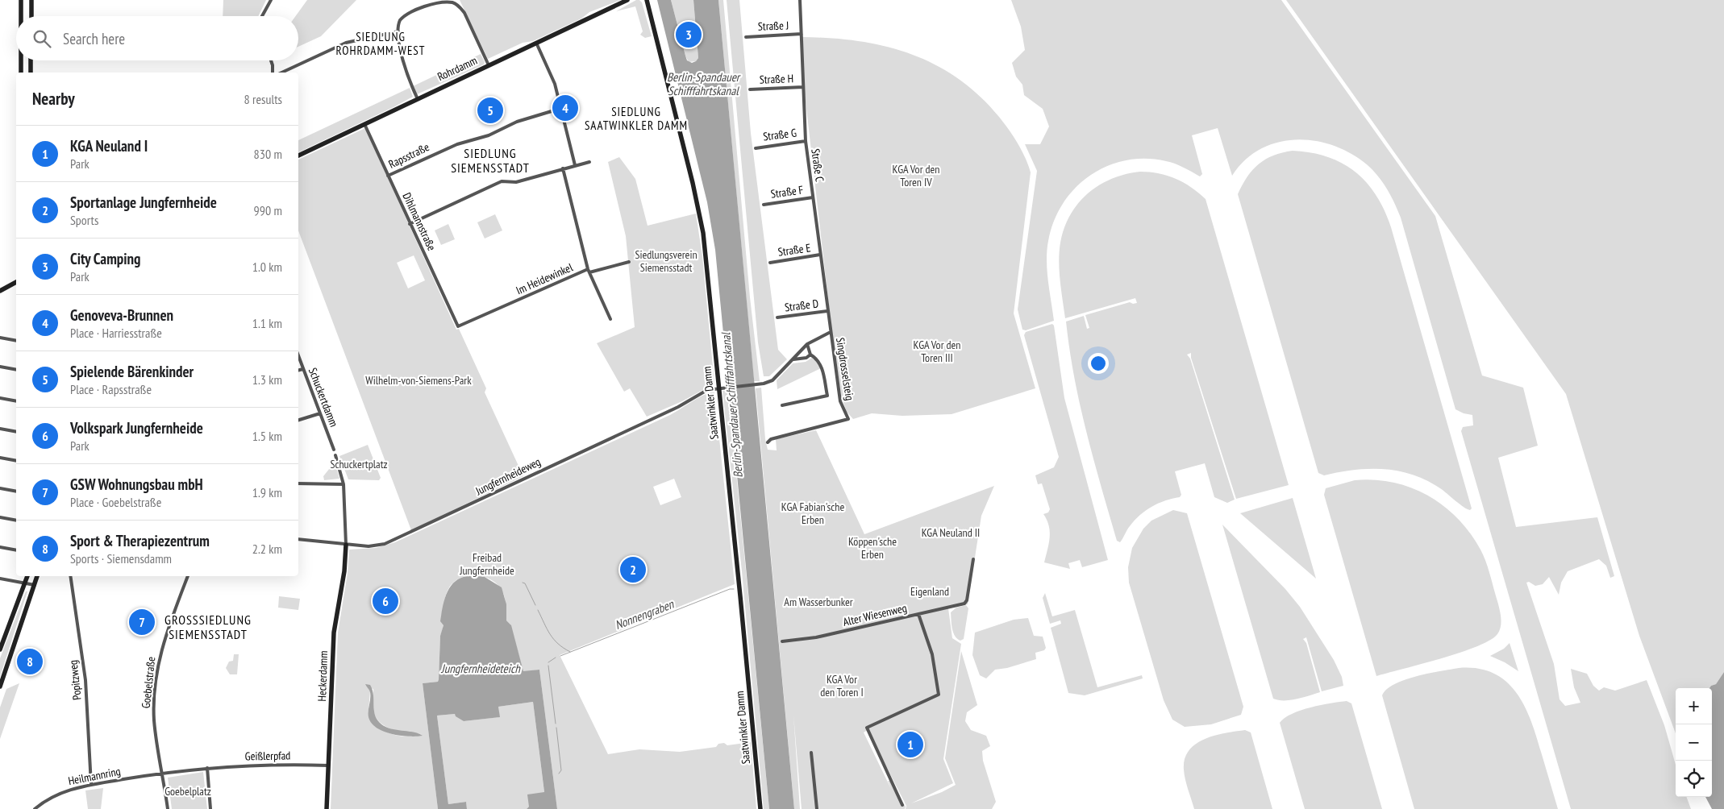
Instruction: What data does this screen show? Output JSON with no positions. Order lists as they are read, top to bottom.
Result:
{
  "streets": {
    "main road": ["Rohrdamm", "Saatwinkler Damm", "Heckerdamm"],
    "street": [
      "Straße J",
      "Straße H",
      "Straße G",
      "Rapsstraße",
      "Straße C",
      "Straße F",
      "Dihlmannstraße",
      "Straße E",
      "Im Heidewinkel",
      "Straße D",
      "Singdrosselsteig",
      "Schuckertdamm",
      "Jungfernheideweg",
      "Alter Wiesenweg",
      "Popitzweg",
      "Goebelstraße",
      "Geißlerpfad",
      "Heilmannring"
    ]
  },
  "crossings": [
    ["Straße J", "Straße C"],
    ["Rohrdamm", "Dihlmannstraße"],
    ["Straße H", "Straße C"],
    ["Straße G", "Straße C"],
    ["Rapsstraße", "Dihlmannstraße"],
    ["Straße C", "Straße F"],
    ["Straße C", "Straße E"],
    ["Straße C", "Straße D"],
    ["Straße C", "Singdrosselsteig"],
    ["Dihlmannstraße", "Im Heidewinkel"],
    ["Saatwinkler Damm", "Jungfernheideweg"],
    ["Jungfernheideweg", "Heckerdamm"],
    ["Heckerdamm", "Geißlerpfad"],
    ["Popitzweg", "Heilmannring"],
    ["Goebelstraße", "Heilmannring"]
  ],
  "districts": [
    "SIEDLUNG ROHRDAMM-WEST",
    "SIEDLUNG SAATWINKLER DAMM",
    "SIEDLUNG SIEMENSSTADT",
    "GROSSSIEDLUNG SIEMENSSTADT"
  ],
  "water": ["Berlin-Spandauer Schifffahrtskanal", "Nonnengraben", "Jungfernheideteich"],
  "parks": [
    "KGA Vor den Toren IV",
    "Siedlungsverein Siemensstadt",
    "KGA Vor den Toren III",
    "Wilhelm-von-Siemens-Park",
    "Schuckertplatz",
    "KGA Fabian'sche Erben",
    "KGA Neuland II",
    "Köppen'sche Erben",
    "Freibad Jungfernheide",
    "Eigenland",
    "Am Wasserbunker",
    "KGA Vor den Toren I",
    "Goebelplatz"
  ],
  "page": {
    "search": "Search here",
    "pins": [
      "3",
      "4",
      "5",
      "2",
      "6",
      "7",
      "8",
      "1"
    ],
    "heading": ["Nearby", "8 results"],
    "list": [
      {
        "mark": "1",
        "name": "KGA Neuland I",
        "note": "Park",
        "value": "830 m"
      },
      {
        "mark": "2",
        "name": "Sportanlage Jungfernheide",
        "note": "Sports",
        "value": "990 m"
      },
      {
        "mark": "3",
        "name": "City Camping",
        "note": "Park",
        "value": "1.0 km"
      },
      {
        "mark": "4",
        "name": "Genoveva-Brunnen",
        "note": "Place · Harriesstraße",
        "value": "1.1 km"
      },
      {
        "mark": "5",
        "name": "Spielende Bärenkinder",
        "note": "Place · Rapsstraße",
        "value": "1.3 km"
      },
      {
        "mark": "6",
        "name": "Volkspark Jungfernheide",
        "note": "Park",
        "value": "1.5 km"
      },
      {
        "mark": "7",
        "name": "GSW Wohnungsbau mbH",
        "note": "Place · Goebelstraße",
        "value": "1.9 km"
      },
      {
        "mark": "8",
        "name": "Sport & Therapiezentrum",
        "note": "Sports · Siemensdamm",
        "value": "2.2 km"
      }
    ],
    "map_buttons": ["+", "−"]
  }
}
